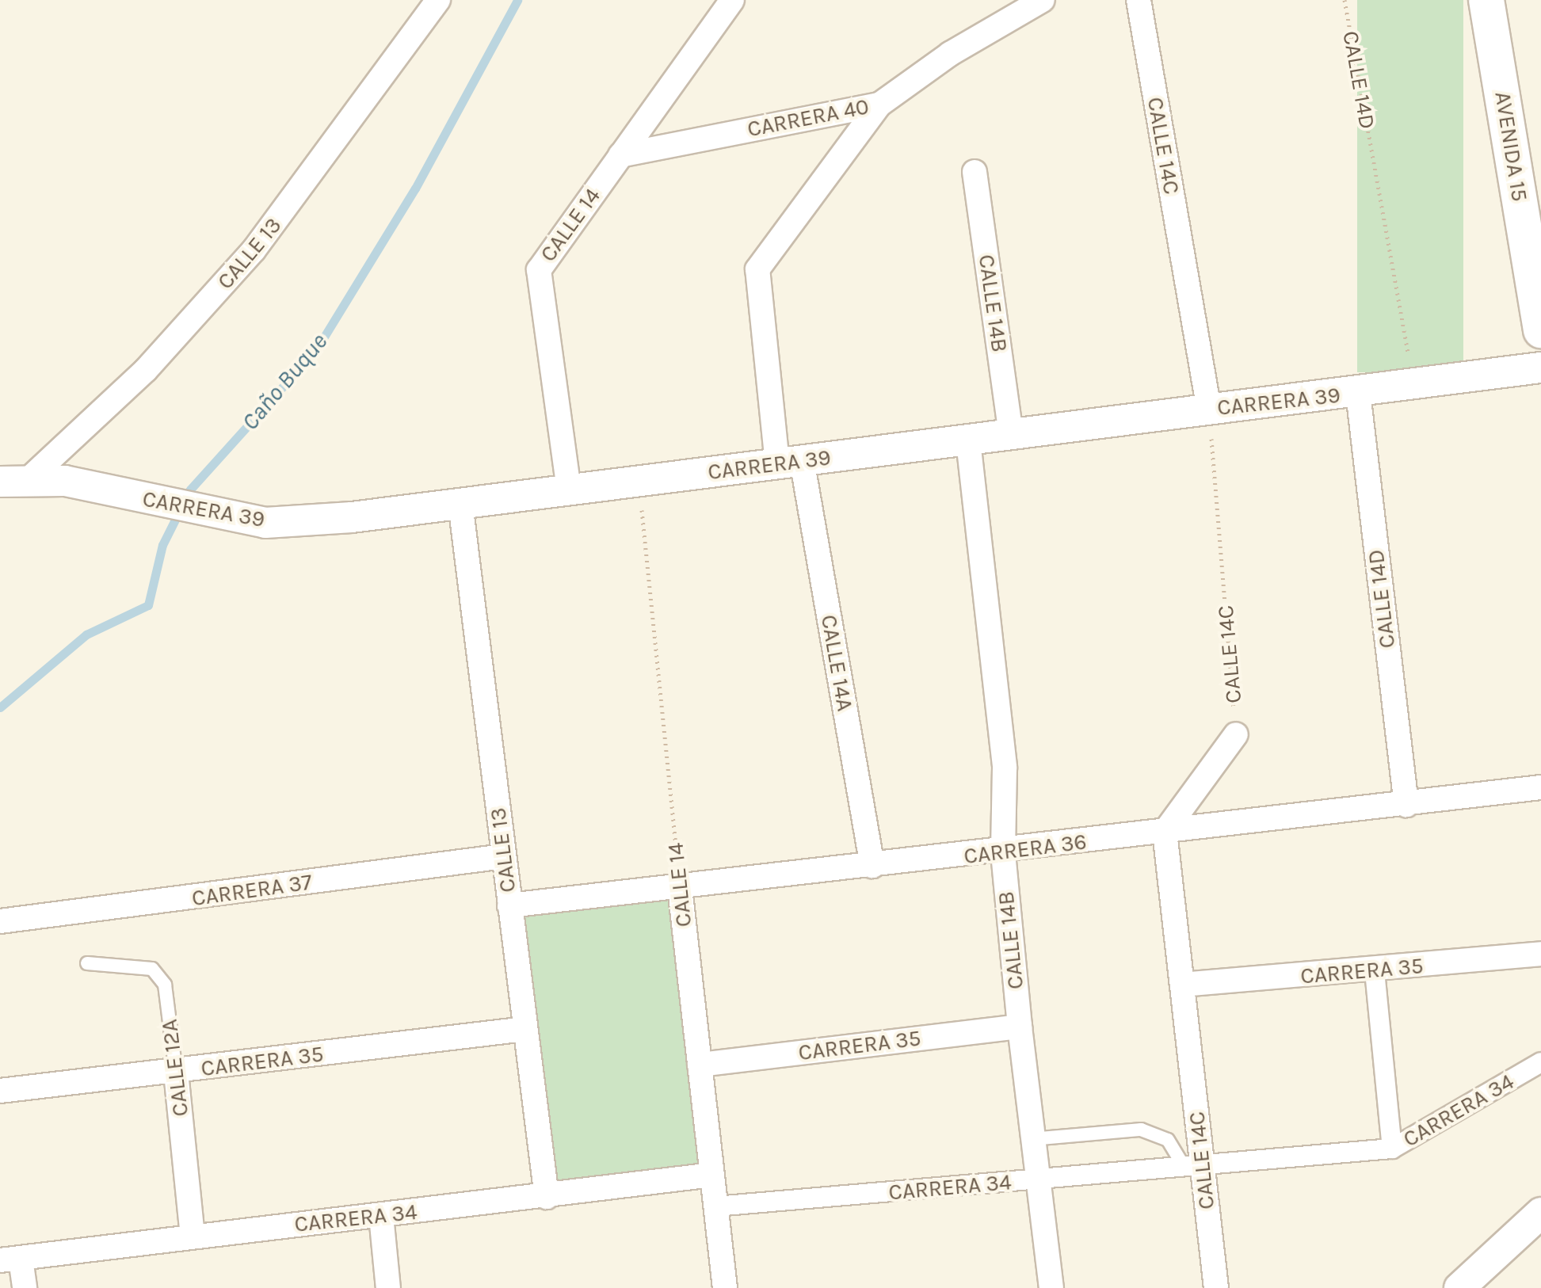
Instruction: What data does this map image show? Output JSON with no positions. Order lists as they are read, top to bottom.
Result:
{
  "streets": {
    "main road": ["AVENIDA 15"],
    "street": [
      "CALLE 14D",
      "CARRERA 40",
      "CALLE 14C",
      "CALLE 14",
      "CALLE 13",
      "CALLE 14B",
      "CARRERA 39",
      "CALLE 14A",
      "CARRERA 36",
      "CARRERA 37",
      "CARRERA 35",
      "CALLE 12A",
      "CARRERA 34"
    ]
  },
  "crossings": [
    ["CALLE 14D", "CARRERA 39"],
    ["CALLE 14D", "CARRERA 36"],
    ["CARRERA 40", "CALLE 14"],
    ["CARRERA 40", "CALLE 14A"],
    ["CALLE 14C", "CARRERA 39"],
    ["CALLE 14C", "CARRERA 36"],
    ["CALLE 14C", "CARRERA 35"],
    ["CALLE 14C", "CARRERA 34"],
    ["CALLE 14", "CARRERA 39"],
    ["CALLE 14", "CARRERA 36"],
    ["CALLE 14", "CARRERA 35"],
    ["CALLE 14", "CARRERA 34"],
    ["CALLE 13", "CARRERA 39"],
    ["CALLE 13", "CARRERA 36"],
    ["CALLE 13", "CARRERA 37"],
    ["CALLE 13", "CARRERA 35"],
    ["CALLE 13", "CARRERA 34"],
    ["CALLE 14B", "CARRERA 39"],
    ["CALLE 14B", "CARRERA 36"],
    ["CALLE 14B", "CARRERA 35"],
    ["CALLE 14B", "CARRERA 34"],
    ["CARRERA 39", "CALLE 14A"],
    ["CALLE 14A", "CARRERA 36"],
    ["CARRERA 35", "CALLE 12A"],
    ["CALLE 12A", "CARRERA 34"]
  ],
  "water": ["Caño Buque"]
}
